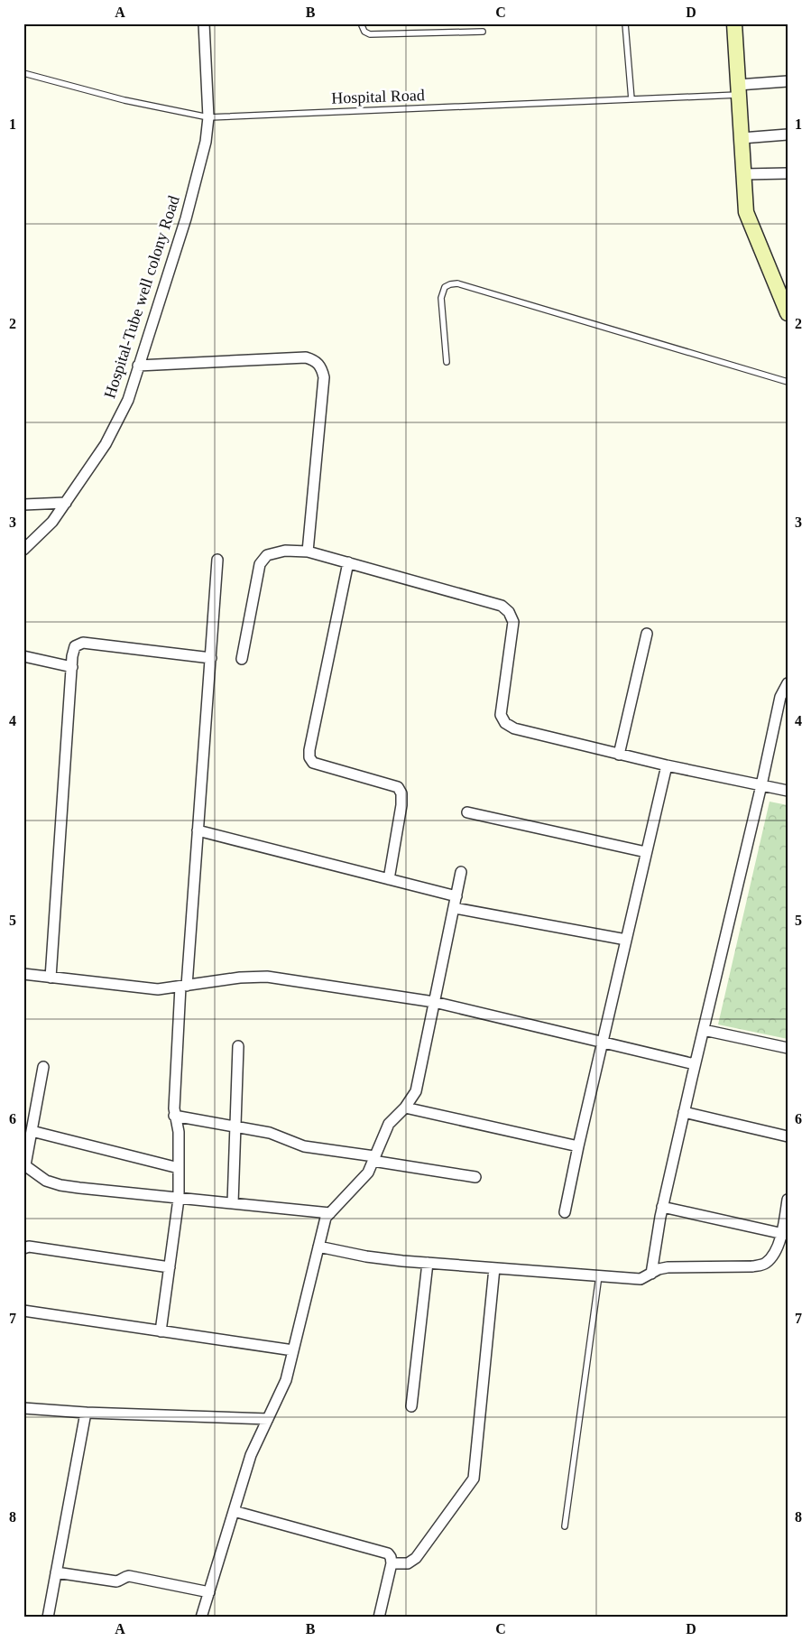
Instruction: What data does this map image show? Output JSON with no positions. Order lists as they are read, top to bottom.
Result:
{
  "streets": {
    "street": ["Hospital-Tube well colony Road"],
    "lane": ["Hospital Road"]
  },
  "crossings": [
    ["Hospital Road", "Hospital-Tube well colony Road"]
  ],
  "grid": {
    "columns": [
      "A",
      "B",
      "C",
      "D"
    ],
    "rows": [
      "1",
      "2",
      "3",
      "4",
      "5",
      "6",
      "7",
      "8"
    ]
  }
}
